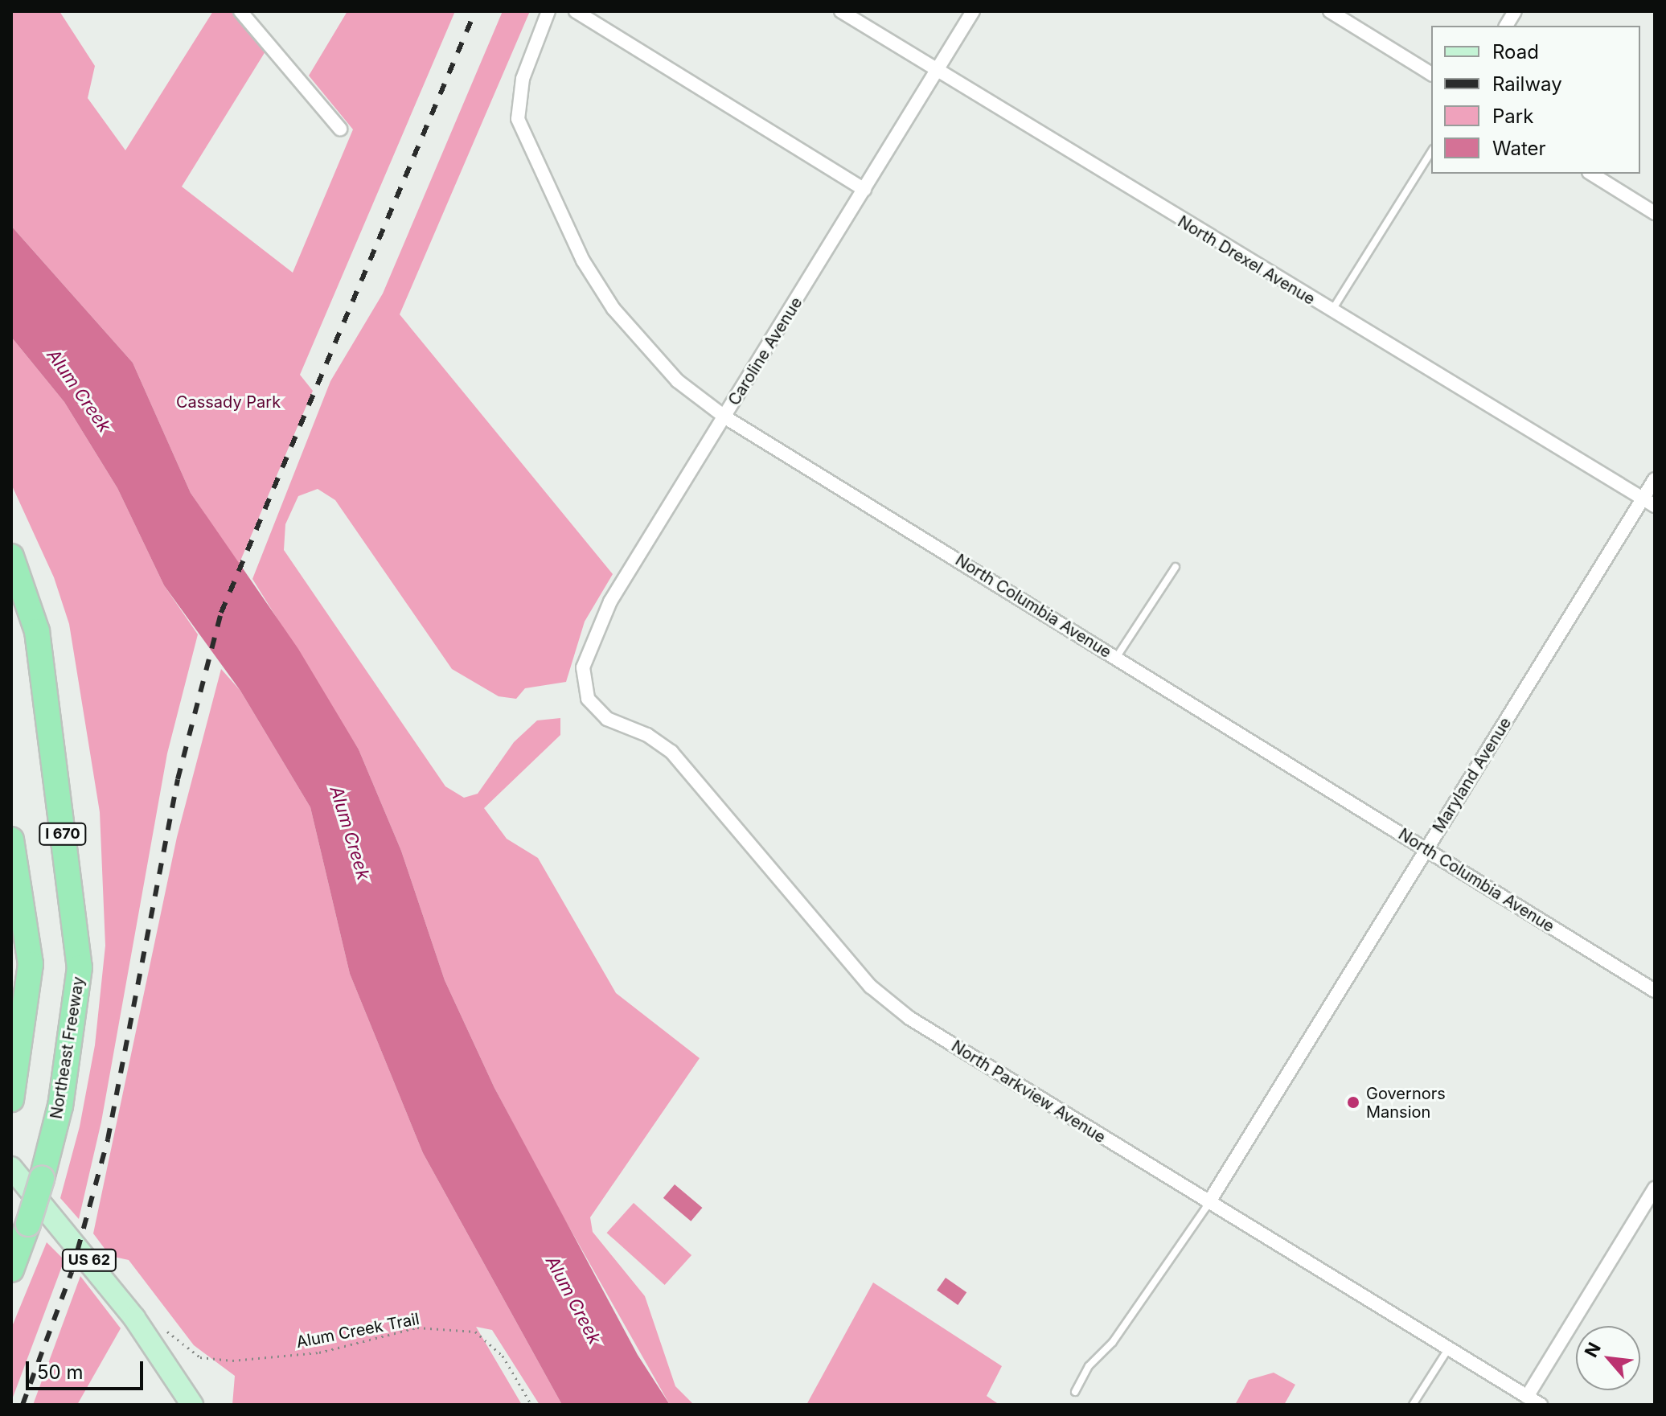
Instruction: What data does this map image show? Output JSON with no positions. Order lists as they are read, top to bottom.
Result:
{
  "streets": {
    "highway": ["I 670", "Northeast Freeway"],
    "main road": ["US 62"],
    "street": [
      "North Drexel Avenue",
      "Caroline Avenue",
      "North Columbia Avenue",
      "Maryland Avenue",
      "North Parkview Avenue"
    ],
    "path": ["Alum Creek Trail"]
  },
  "crossings": [
    ["North Drexel Avenue", "Caroline Avenue"],
    ["North Drexel Avenue", "Maryland Avenue"],
    ["Caroline Avenue", "North Columbia Avenue"],
    ["Caroline Avenue", "North Parkview Avenue"],
    ["North Columbia Avenue", "Maryland Avenue"],
    ["Maryland Avenue", "North Parkview Avenue"]
  ],
  "water": ["Alum Creek"],
  "parks": ["Cassady Park"],
  "places": ["Governors Mansion"],
  "legend": [
    "Road",
    "Railway",
    "Park",
    "Water"
  ],
  "scale_bar": "50 m",
  "north": "top left"
}
